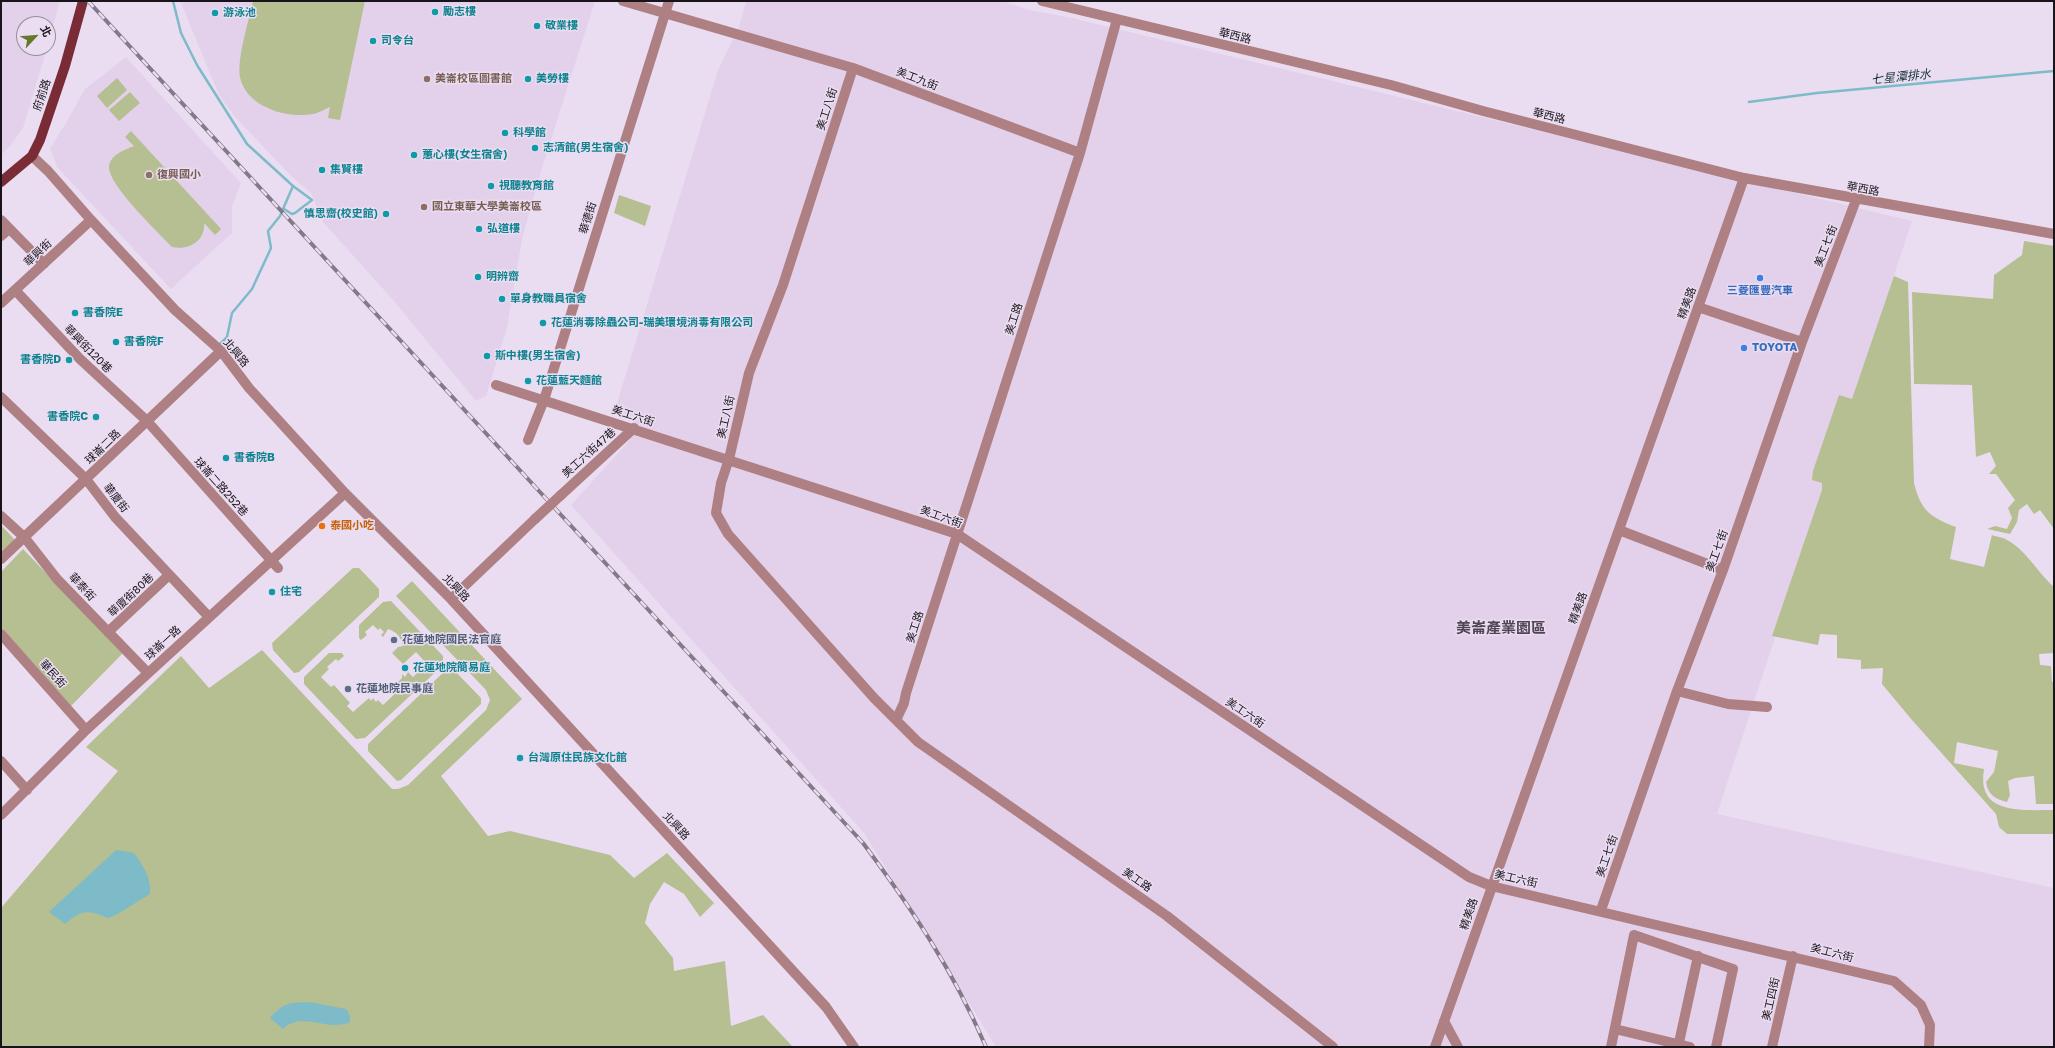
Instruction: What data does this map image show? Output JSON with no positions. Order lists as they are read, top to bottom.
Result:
{
  "streets": {
    "main road": ["府前路"],
    "street": [
      "華西路",
      "美工九街",
      "美工八街",
      "華德街",
      "美工七街",
      "華興街",
      "精美路",
      "美工路",
      "華興街120巷",
      "北興路",
      "美工六街",
      "球崙二路",
      "美工六街47巷",
      "球崙二路252巷",
      "華廈街",
      "華泰街",
      "華廈街80巷",
      "球崙一路",
      "華民街",
      "美工四街"
    ]
  },
  "crossings": [
    ["華西路", "美工七街"],
    ["華西路", "精美路"],
    ["華西路", "美工路"],
    ["美工九街", "美工八街"],
    ["美工九街", "華德街"],
    ["美工九街", "美工路"],
    ["府前路", "北興路"],
    ["美工八街", "美工路"],
    ["美工八街", "美工六街"],
    ["華德街", "美工六街"],
    ["美工七街", "美工六街"],
    ["華興街", "華興街120巷"],
    ["華興街", "北興路"],
    ["精美路", "美工六街"],
    ["美工路", "美工六街"],
    ["華興街120巷", "球崙二路"],
    ["華興街120巷", "球崙二路252巷"],
    ["北興路", "球崙二路"],
    ["北興路", "美工六街47巷"],
    ["北興路", "球崙一路"],
    ["美工六街", "美工六街47巷"],
    ["美工六街", "美工四街"],
    ["球崙二路", "球崙二路252巷"],
    ["球崙二路", "華廈街"],
    ["球崙二路", "華泰街"],
    ["球崙二路252巷", "球崙一路"],
    ["華廈街", "華廈街80巷"],
    ["華廈街", "球崙一路"],
    ["華泰街", "華廈街80巷"],
    ["華泰街", "球崙一路"],
    ["球崙一路", "華民街"]
  ],
  "districts": ["美崙產業園區"],
  "water": ["七星潭排水"],
  "places": [
    "勵志樓",
    "游泳池",
    "敬業樓",
    "司令台",
    "美崙校區圖書館",
    "美勞樓",
    "科學館",
    "志清館(男生宿舍)",
    "蕙心樓(女生宿舍)",
    "集賢樓",
    "復興國小",
    "視聽教育館",
    "國立東華大學美崙校區",
    "慎思齋(校史館)",
    "弘道樓",
    "明辨齋",
    "三菱匯豐汽車",
    "單身教職員宿舍",
    "書香院E",
    "花蓮消毒除蟲公司-瑞美環境消毒有限公司",
    "書香院F",
    "TOYOTA",
    "斯中樓(男生宿舍)",
    "書香院D",
    "花蓮藍天麵館",
    "書香院C",
    "書香院B",
    "泰國小吃",
    "住宅",
    "花蓮地院國民法官庭",
    "花蓮地院簡易庭",
    "花蓮地院民事庭",
    "台灣原住民族文化館"
  ],
  "north": "top right"
}
